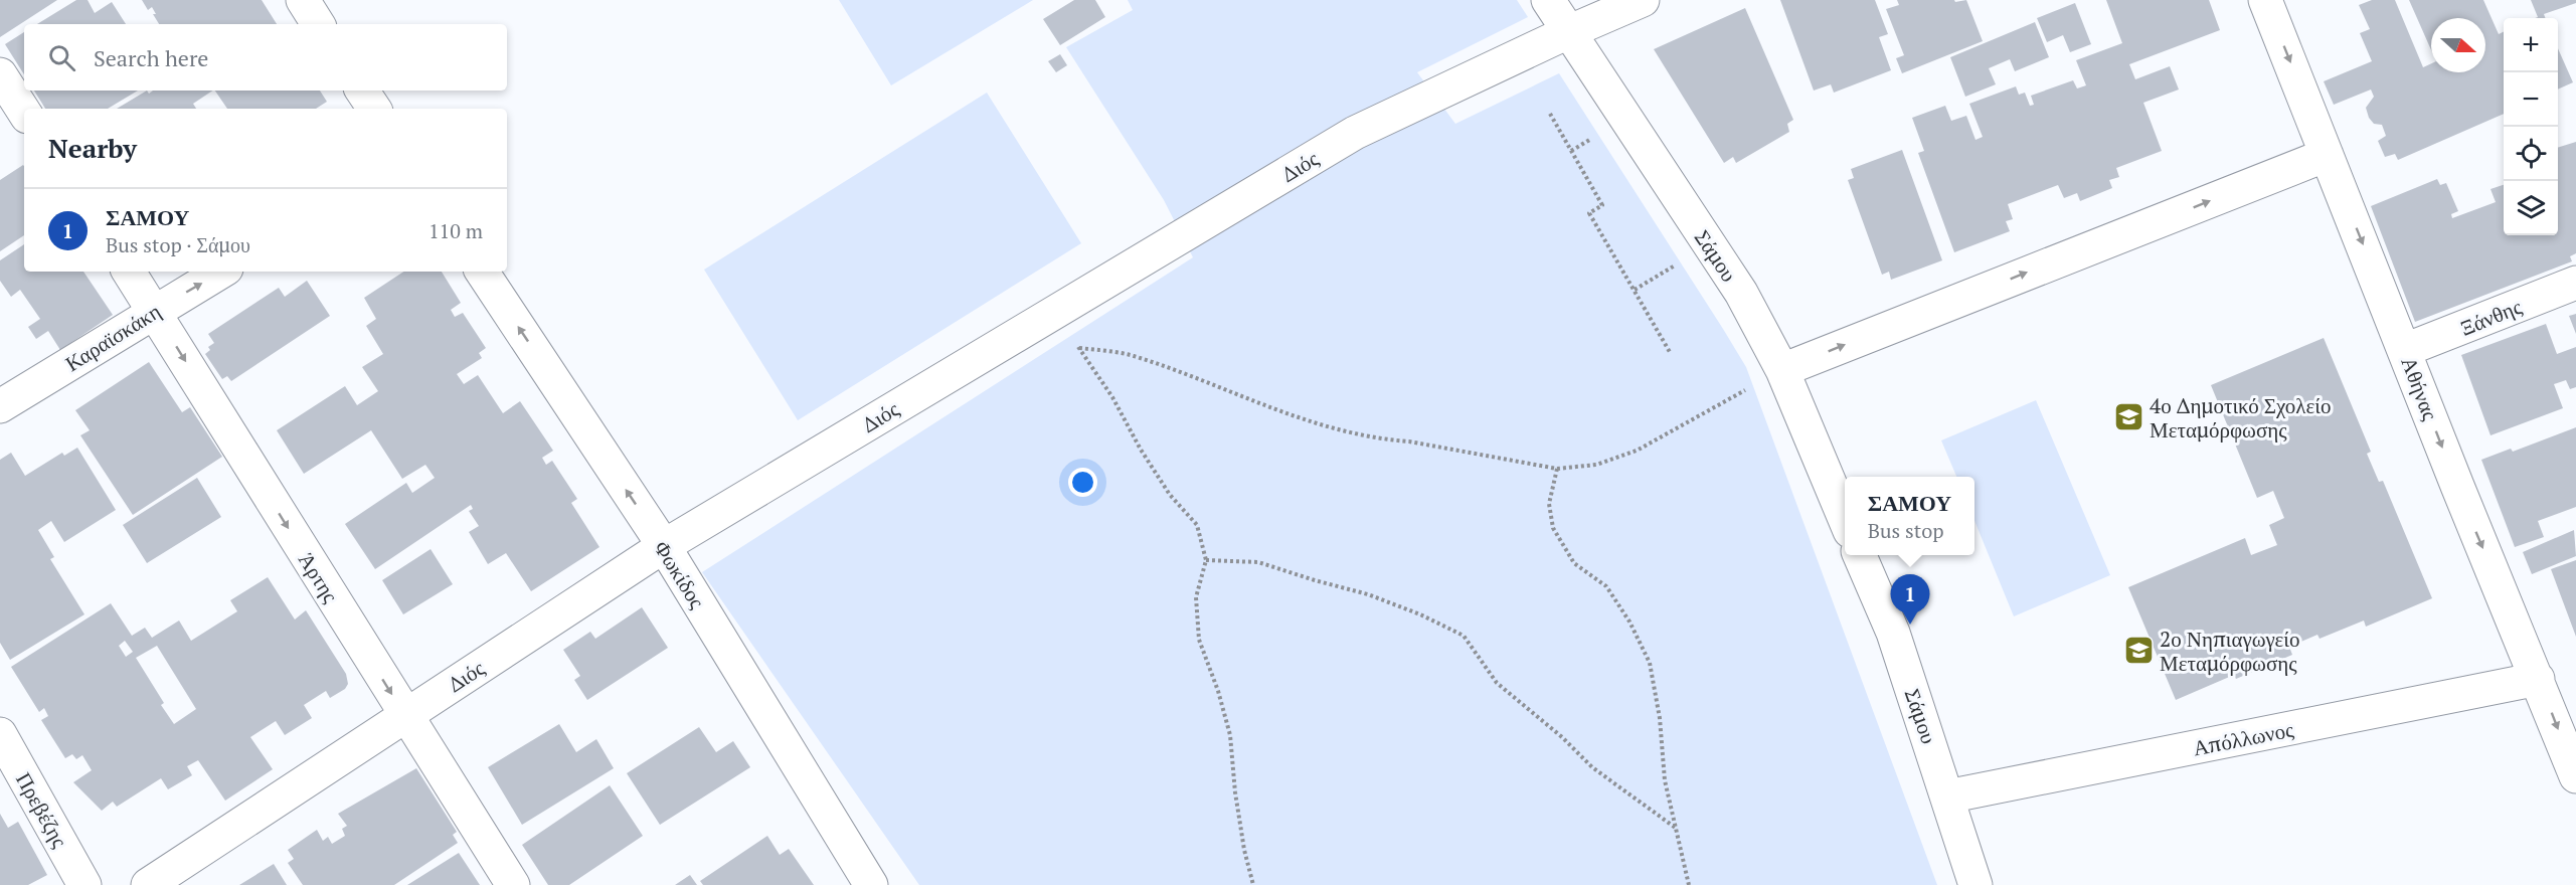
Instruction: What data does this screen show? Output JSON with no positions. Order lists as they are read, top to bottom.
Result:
{
  "streets": {
    "street": [
      "Διός",
      "Σάμου",
      "Ξάνθης",
      "Καραϊσκάκη",
      "Αθήνας",
      "Φωκίδος",
      "Άρτης",
      "Απόλλωνος",
      "Πρεβέζης"
    ]
  },
  "crossings": [
    ["Διός", "Σάμου"],
    ["Διός", "Φωκίδος"],
    ["Διός", "Άρτης"],
    ["Σάμου", "Απόλλωνος"],
    ["Ξάνθης", "Αθήνας"],
    ["Καραϊσκάκη", "Άρτης"],
    ["Αθήνας", "Απόλλωνος"]
  ],
  "one_way": ["Αθήνας", "Φωκίδος", "Άρτης"],
  "places": {
    "school or university": ["4ο Δημοτικό Σχολείο Μεταμόρφωσης", "2ο Νηπιαγωγείο Μεταμόρφωσης"]
  },
  "north": "right",
  "page": {
    "map_buttons": ["+", "−"],
    "search": "Search here",
    "heading": "Nearby",
    "list": [
      {
        "mark": "1",
        "name": "ΣΑΜΟΥ",
        "note": "Bus stop · Σάμου",
        "value": "110 m"
      }
    ],
    "popup": ["ΣΑΜΟΥ", "Bus stop"],
    "pins": "1"
  }
}
